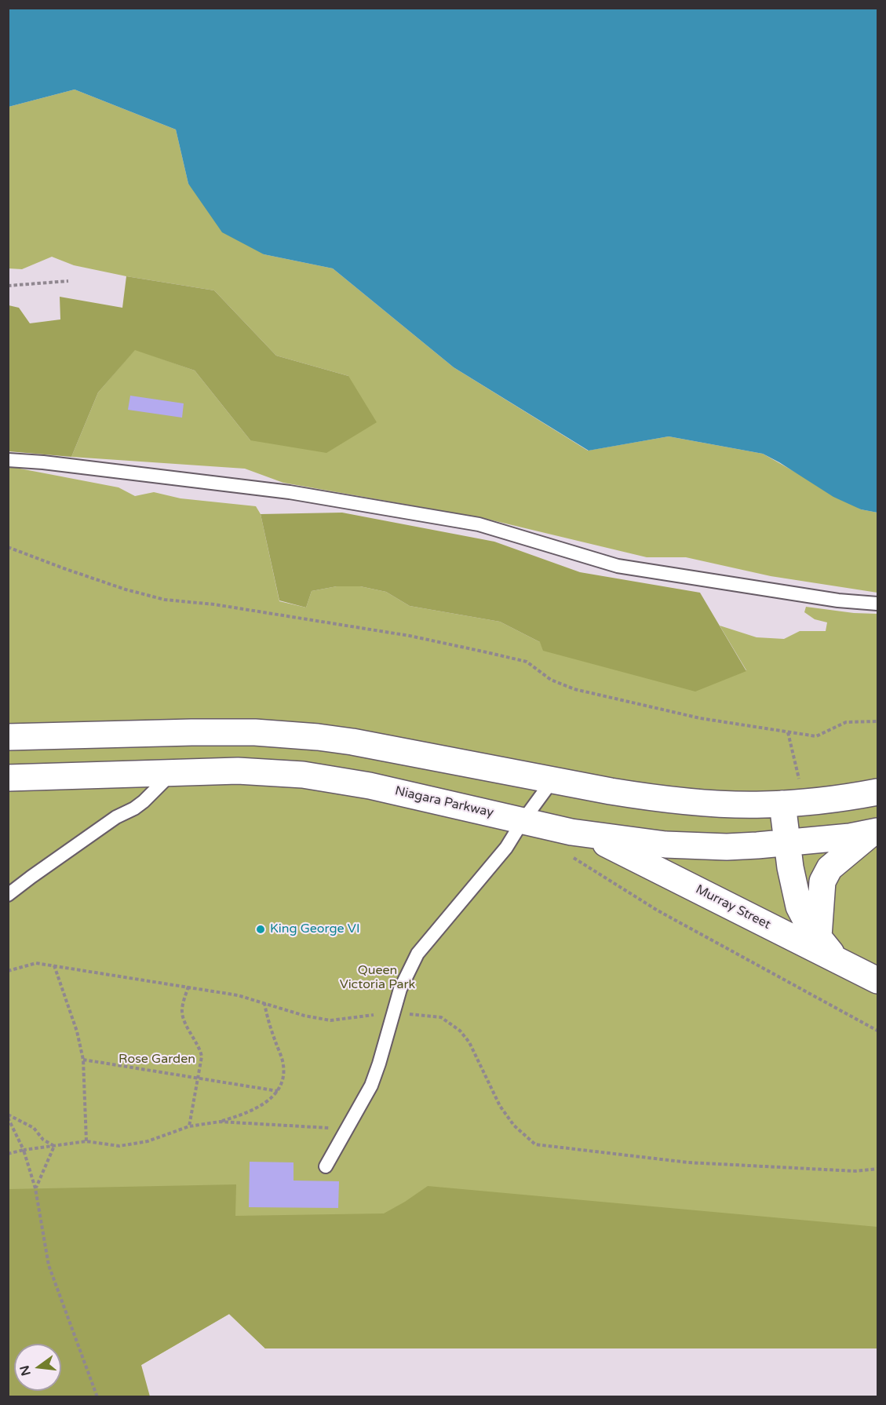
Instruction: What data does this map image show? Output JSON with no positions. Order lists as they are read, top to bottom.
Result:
{
  "streets": {
    "main road": ["Niagara Parkway", "Murray Street"]
  },
  "crossings": [
    ["Niagara Parkway", "Murray Street"]
  ],
  "parks": ["Queen Victoria Park", "Rose Garden"],
  "places": ["King George VI"],
  "north": "left"
}
